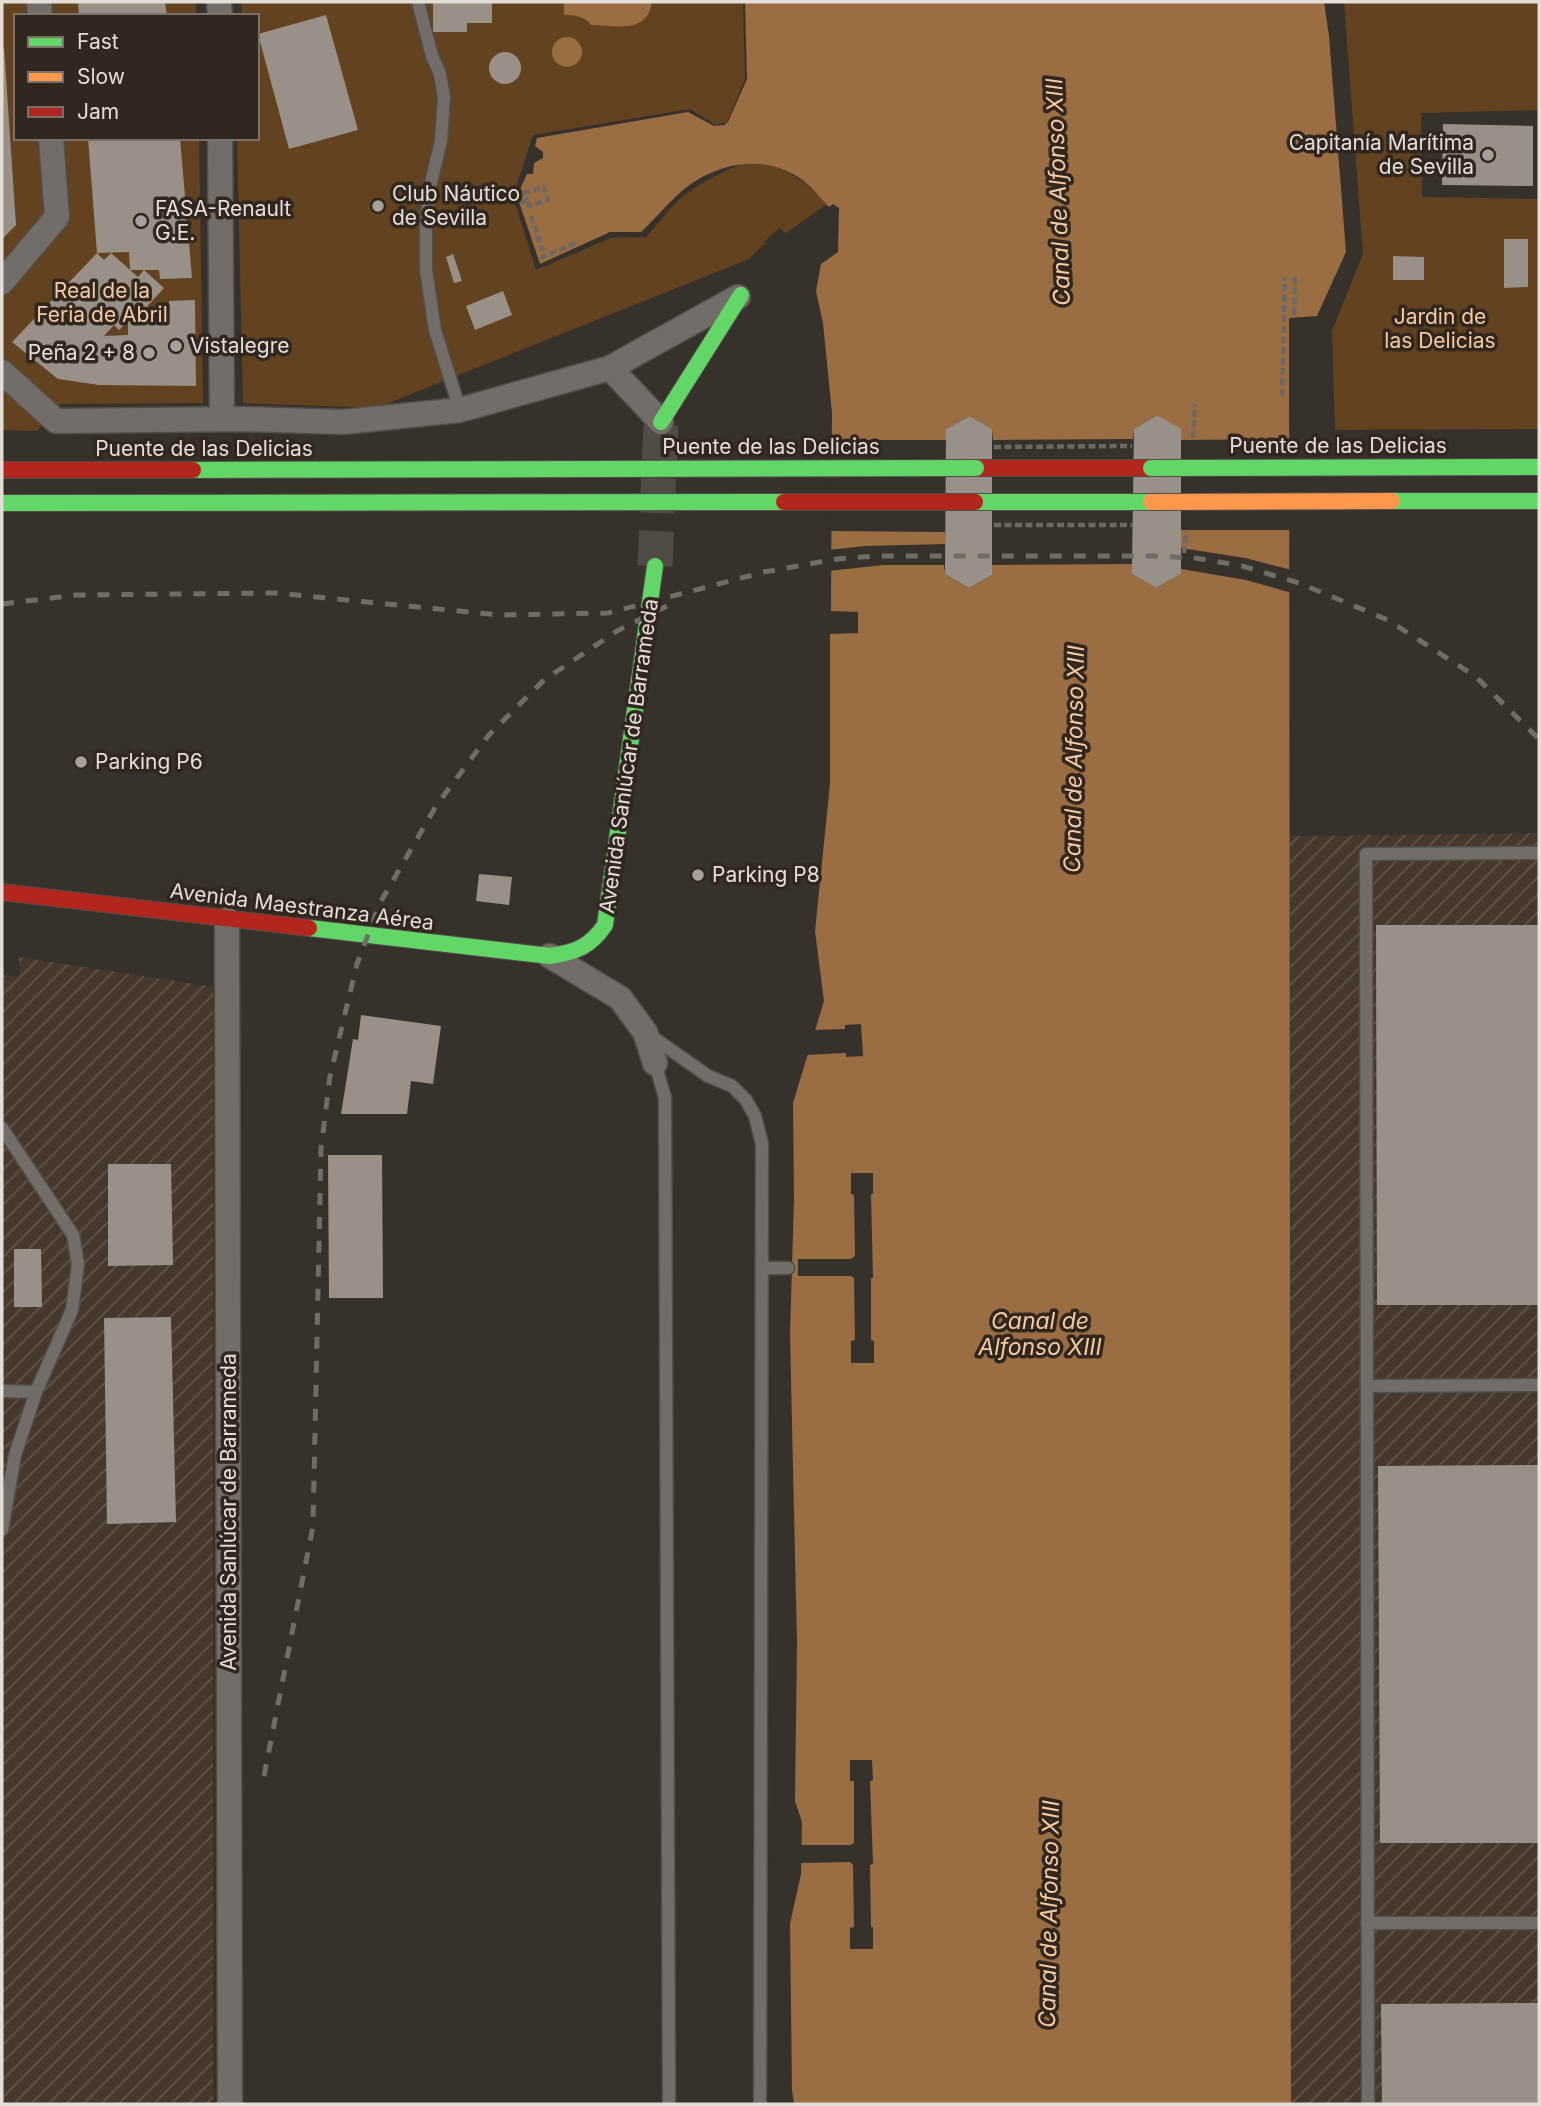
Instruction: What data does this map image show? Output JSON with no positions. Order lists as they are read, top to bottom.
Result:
{
  "streets": {
    "main road": ["Puente de las Delicias", "Avenida Sanlúcar de Barrameda", "Avenida Maestranza Aérea"]
  },
  "crossings": [
    ["Avenida Sanlúcar de Barrameda", "Avenida Maestranza Aérea"]
  ],
  "water": ["Canal de Alfonso XIII"],
  "parks": ["Real de la Feria de Abril", "Jardin de las Delicias"],
  "places": [
    "Capitanía Marítima de Sevilla",
    "Club Náutico de Sevilla",
    "FASA-Renault G.E.",
    "Vistalegre",
    "Peña 2 + 8",
    "Parking P6",
    "Parking P8"
  ],
  "legend": ["Fast", "Slow", "Jam"]
}
